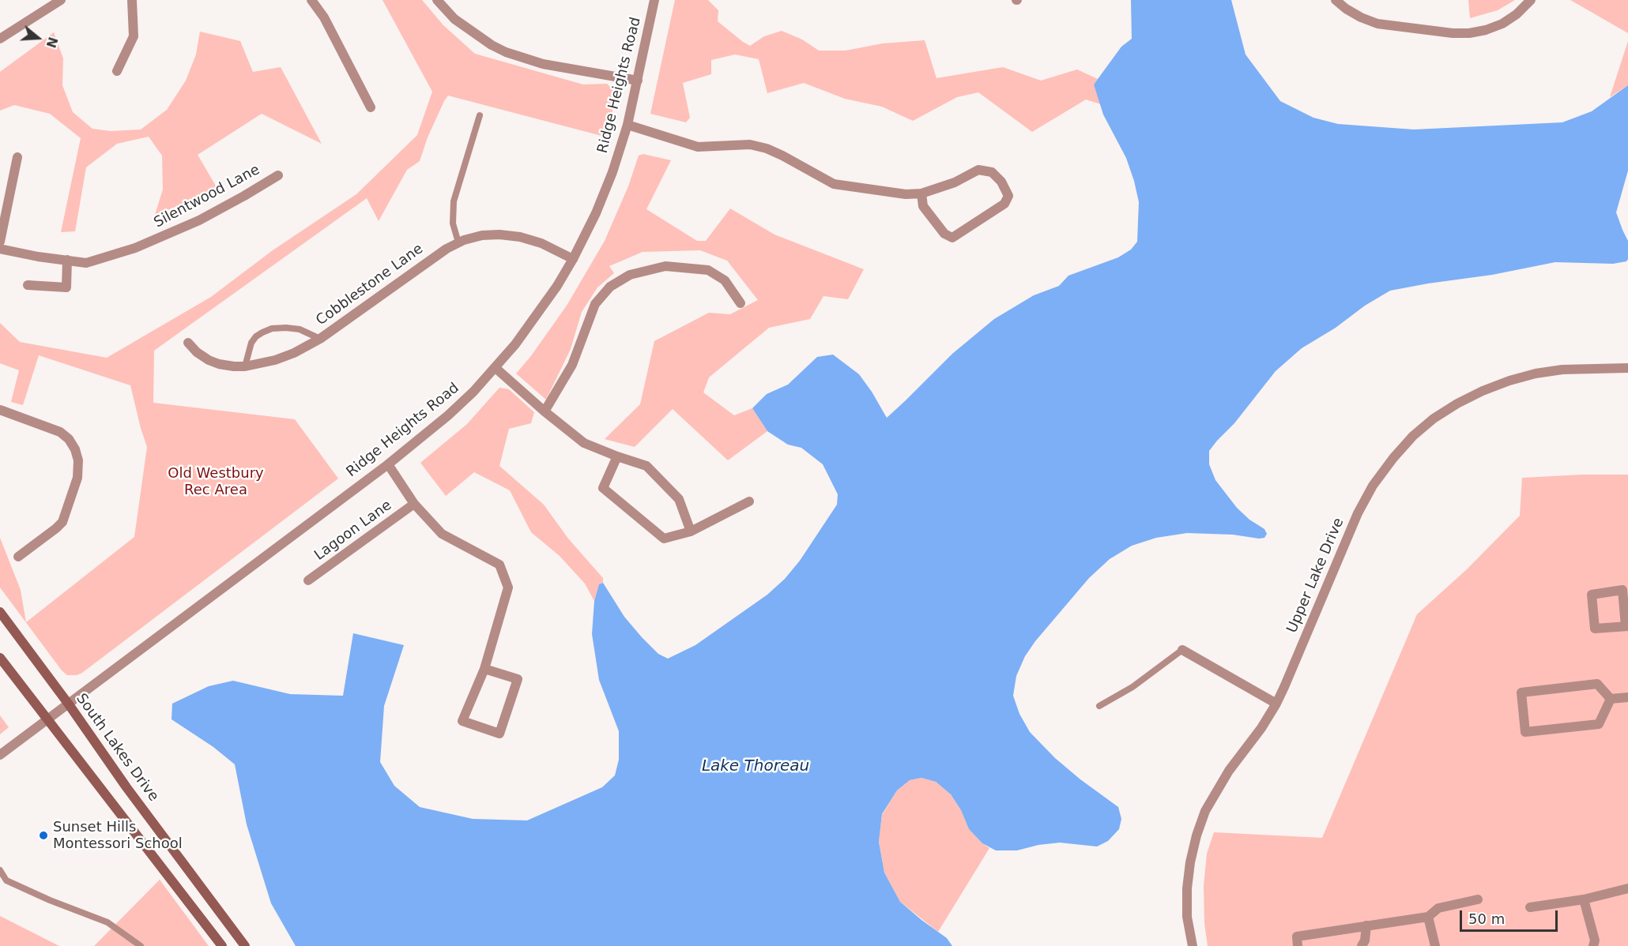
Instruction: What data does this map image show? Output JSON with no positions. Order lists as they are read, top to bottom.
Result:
{
  "streets": {
    "main road": ["South Lakes Drive"],
    "street": [
      "Ridge Heights Road",
      "Silentwood Lane",
      "Cobblestone Lane",
      "Lagoon Lane",
      "Upper Lake Drive"
    ]
  },
  "crossings": [
    ["Ridge Heights Road", "Cobblestone Lane"],
    ["Ridge Heights Road", "South Lakes Drive"]
  ],
  "water": ["Lake Thoreau"],
  "parks": ["Old Westbury Rec Area"],
  "places": ["Sunset Hills Montessori School"],
  "scale_bar": "50 m",
  "north": "right"
}
